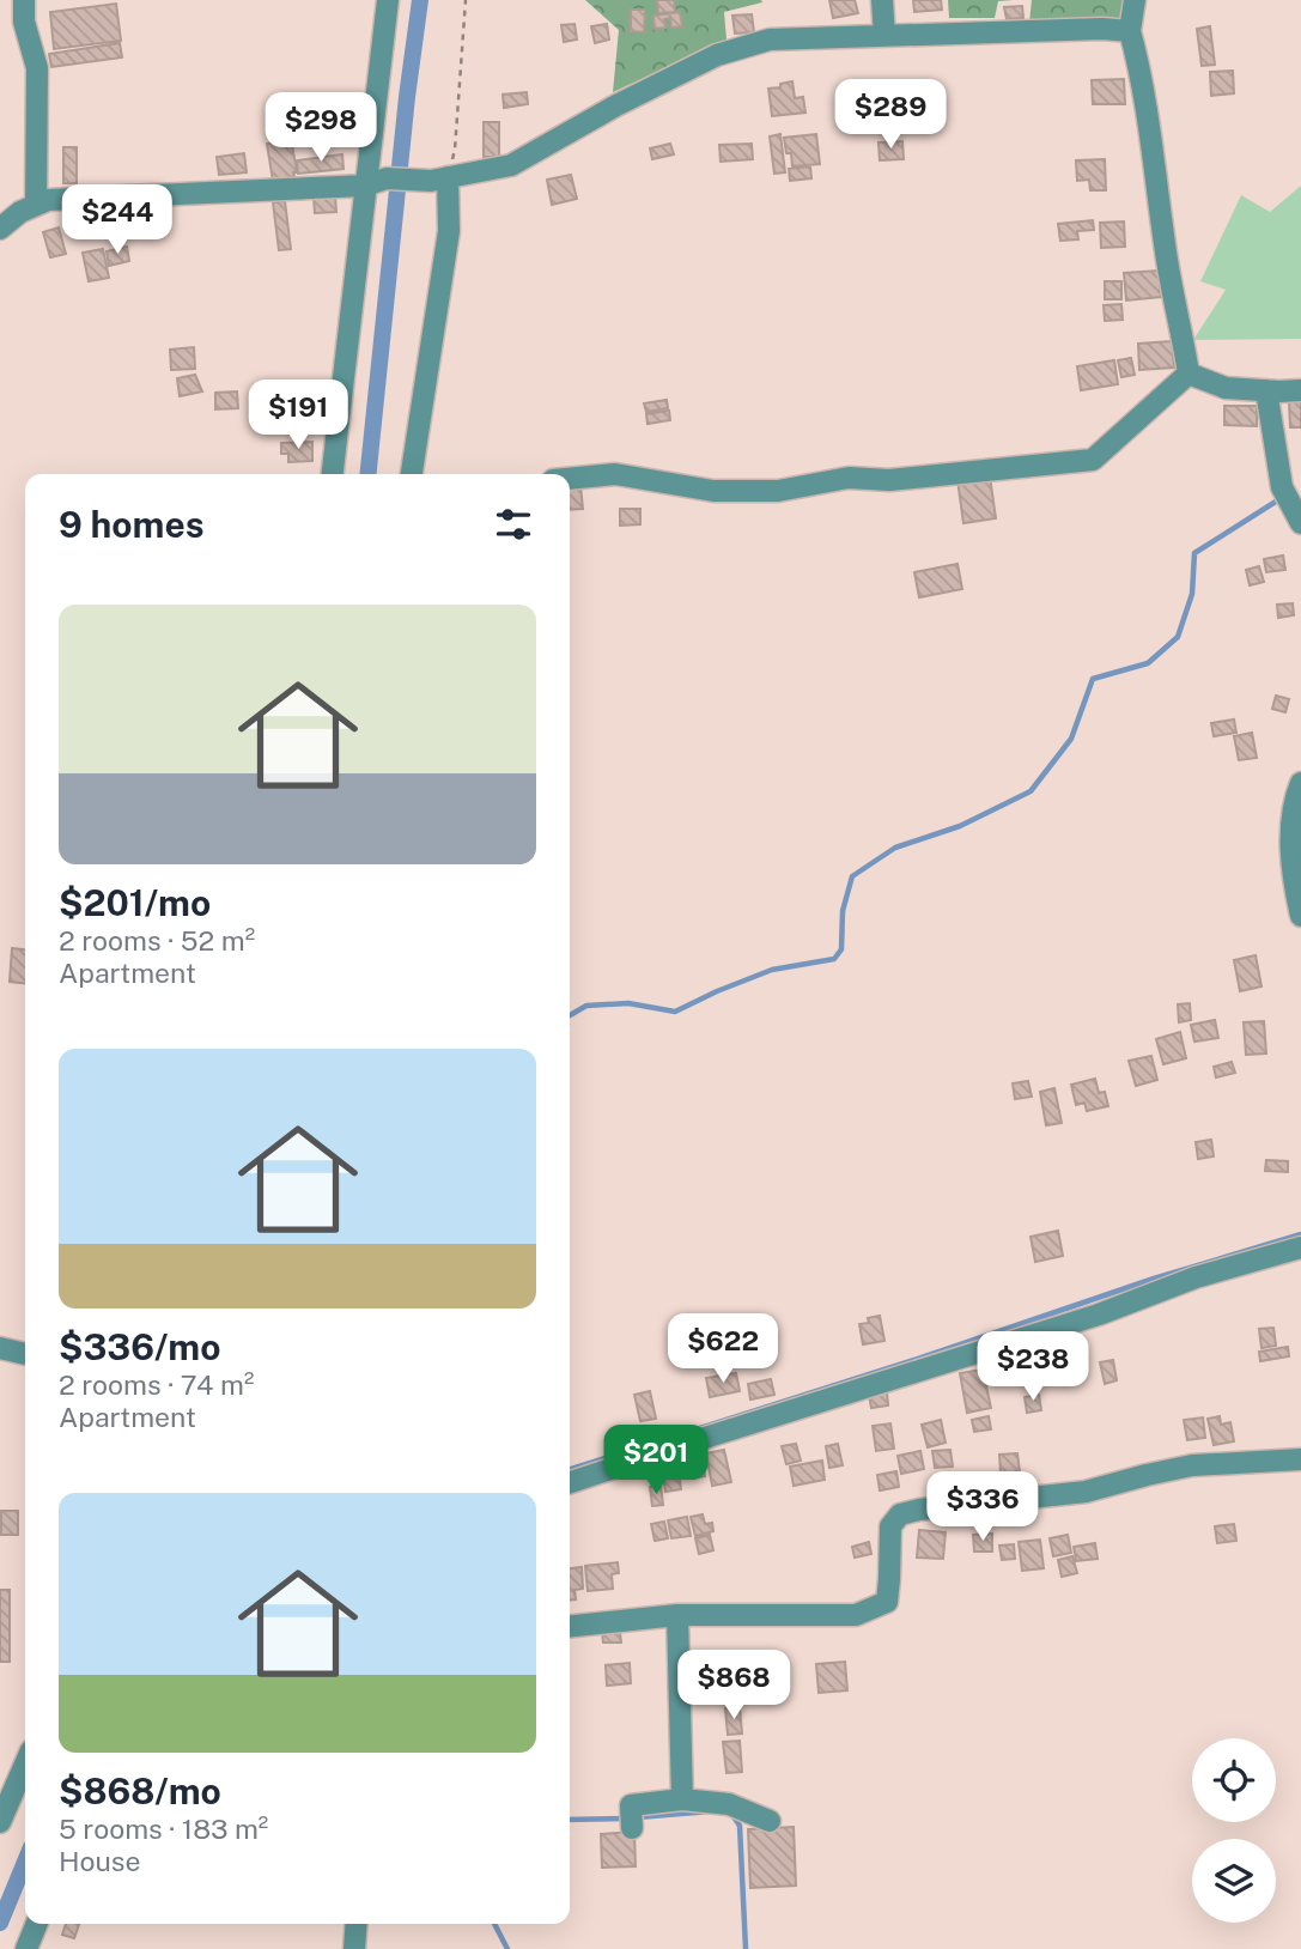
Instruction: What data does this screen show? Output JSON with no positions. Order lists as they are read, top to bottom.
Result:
{
  "page": {
    "price": [
      "$289",
      "$298",
      "$244",
      "$191",
      "$622",
      "$238",
      "$201",
      "$336",
      "$868"
    ],
    "heading": "9 homes",
    "list": [
      {
        "name": "$201/mo",
        "note": "2 rooms · 52 m² · Apartment"
      },
      {
        "name": "$336/mo",
        "note": "2 rooms · 74 m² · Apartment"
      },
      {
        "name": "$868/mo",
        "note": "5 rooms · 183 m² · House"
      }
    ]
  }
}
